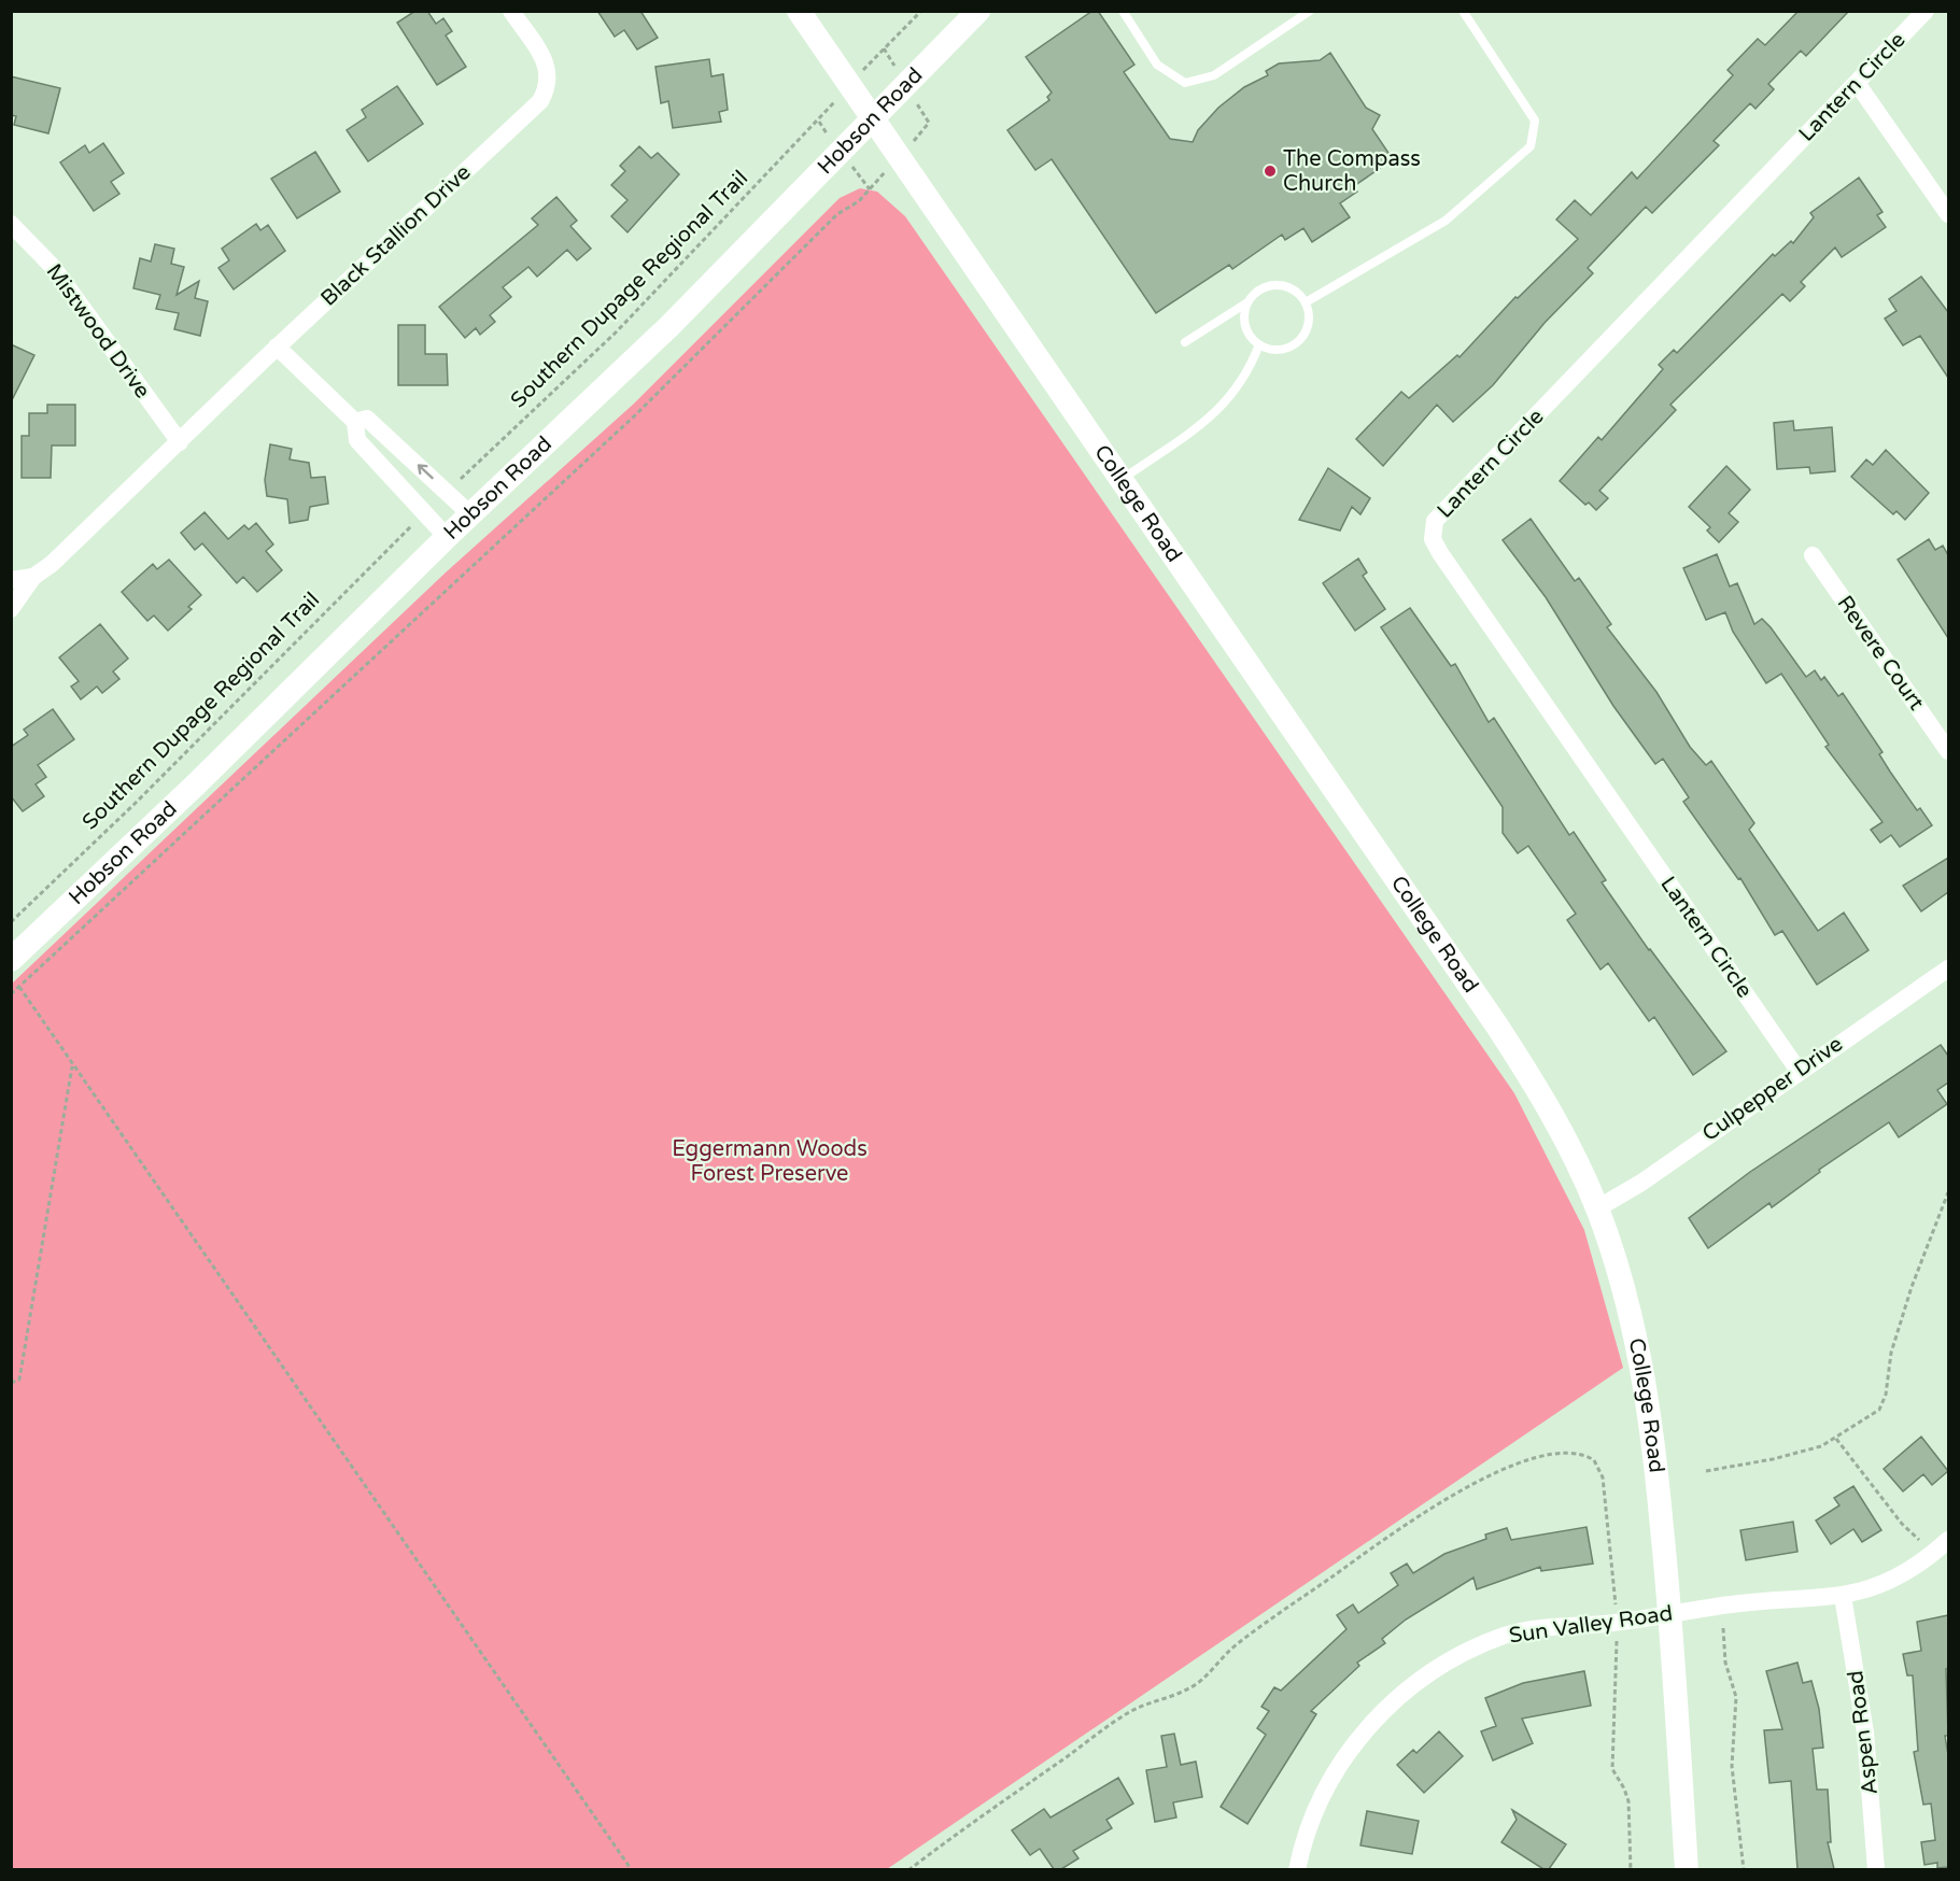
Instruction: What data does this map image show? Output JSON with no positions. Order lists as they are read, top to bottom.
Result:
{
  "streets": {
    "main road": ["Hobson Road", "College Road"],
    "street": [
      "Lantern Circle",
      "Black Stallion Drive",
      "Mistwood Drive",
      "Revere Court",
      "Culpepper Drive",
      "Sun Valley Road",
      "Aspen Road"
    ],
    "path": ["Southern Dupage Regional Trail"]
  },
  "crossings": [
    ["Lantern Circle", "Culpepper Drive"],
    ["Hobson Road", "College Road"],
    ["Black Stallion Drive", "Mistwood Drive"],
    ["College Road", "Culpepper Drive"],
    ["College Road", "Sun Valley Road"],
    ["Sun Valley Road", "Aspen Road"]
  ],
  "parks": ["Eggermann Woods Forest Preserve"],
  "places": ["The Compass Church"]
}
